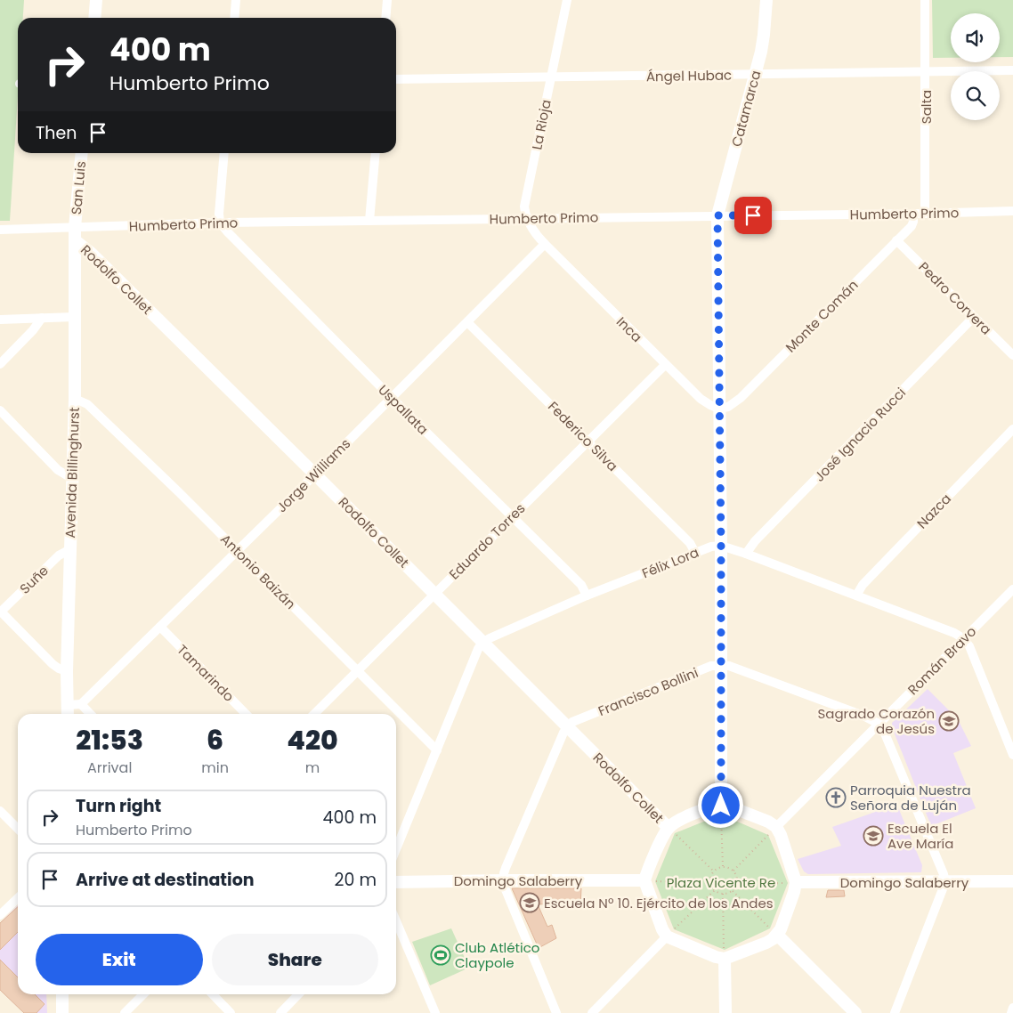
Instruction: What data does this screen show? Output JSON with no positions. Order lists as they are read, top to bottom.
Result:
{
  "streets": {
    "street": [
      "Ángel Hubac",
      "Salta",
      "Catamarca",
      "La Rioja",
      "San Luis",
      "Humberto Primo",
      "Rodolfo Collet",
      "Pedro Corvera",
      "Monte Comán",
      "Inca",
      "Uspallata",
      "José Ignacio Rucci",
      "Federico Silva",
      "Avenida Billinghurst",
      "Jorge Williams",
      "Nazca",
      "Eduardo Torres",
      "Félix Lora",
      "Antonio Baizán",
      "Suñe",
      "Román Bravo",
      "Tamarindo",
      "Francisco Bollini",
      "Domingo Salaberry"
    ]
  },
  "crossings": [
    ["Ángel Hubac", "Salta"],
    ["Ángel Hubac", "Catamarca"],
    ["Ángel Hubac", "La Rioja"],
    ["Salta", "Humberto Primo"],
    ["Catamarca", "Humberto Primo"],
    ["Catamarca", "Monte Comán"],
    ["Catamarca", "Inca"],
    ["Catamarca", "Félix Lora"],
    ["Catamarca", "Francisco Bollini"],
    ["La Rioja", "Humberto Primo"],
    ["San Luis", "Humberto Primo"],
    ["San Luis", "Avenida Billinghurst"],
    ["Humberto Primo", "Monte Comán"],
    ["Humberto Primo", "Uspallata"],
    ["Humberto Primo", "Avenida Billinghurst"],
    ["Rodolfo Collet", "Avenida Billinghurst"],
    ["Rodolfo Collet", "Jorge Williams"],
    ["Rodolfo Collet", "Eduardo Torres"],
    ["Rodolfo Collet", "Félix Lora"],
    ["Rodolfo Collet", "Francisco Bollini"],
    ["Pedro Corvera", "Monte Comán"],
    ["Pedro Corvera", "José Ignacio Rucci"],
    ["Monte Comán", "Inca"],
    ["Inca", "Jorge Williams"],
    ["Inca", "Eduardo Torres"],
    ["Uspallata", "Jorge Williams"],
    ["Uspallata", "Eduardo Torres"],
    ["Uspallata", "Félix Lora"],
    ["Federico Silva", "Jorge Williams"],
    ["Federico Silva", "Eduardo Torres"],
    ["Federico Silva", "Félix Lora"],
    ["Avenida Billinghurst", "Antonio Baizán"],
    ["Avenida Billinghurst", "Suñe"],
    ["Jorge Williams", "Antonio Baizán"],
    ["Jorge Williams", "Tamarindo"],
    ["Eduardo Torres", "Antonio Baizán"]
  ],
  "parks": ["Plaza Vicente Re"],
  "places": {
    "school or university": ["Sagrado Corazón de Jesús", "Escuela El Ave María", "Escuela Nº 10. Ejército de los Andes"],
    "church": ["Parroquia Nuestra Señora de Luján"],
    "sports": ["Club Atlético Claypole"]
  },
  "page": {
    "turn": ["400 m", "Humberto Primo"],
    "then": "Then",
    "eta": [
      "21:53",
      "Arrival",
      "6",
      "min",
      "420",
      "m"
    ],
    "list": [
      {
        "name": "Turn right",
        "note": "Humberto Primo",
        "value": "400 m"
      },
      {
        "name": "Arrive at destination",
        "value": "20 m"
      }
    ],
    "buttons": ["Exit", "Share"]
  }
}
